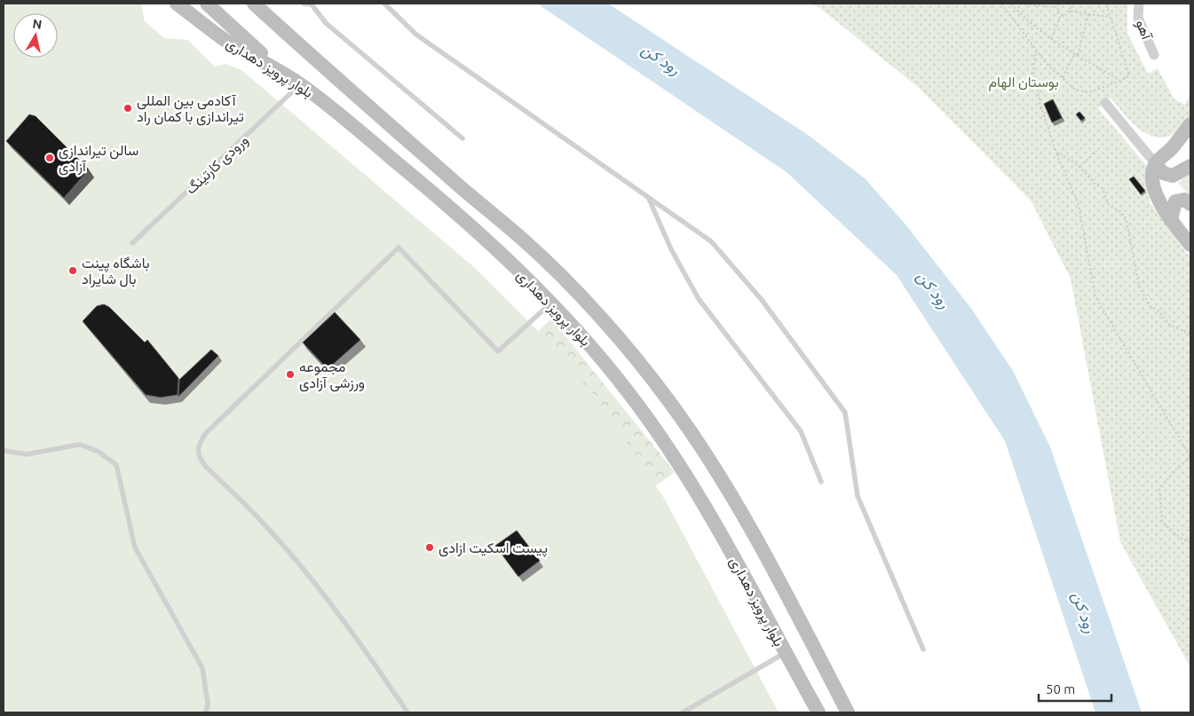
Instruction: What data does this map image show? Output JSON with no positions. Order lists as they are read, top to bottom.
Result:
{
  "streets": {
    "main road": ["بلوار پرویز دهداری"],
    "street": ["آهو"],
    "lane": ["ورودی کارتینگ"]
  },
  "crossings": [
    ["بلوار پرویز دهداری", "ورودی کارتینگ"]
  ],
  "water": ["رود کن"],
  "parks": ["بوستان الهام"],
  "places": [
    "آکادمی بین المللی تیراندازی با کمان راد",
    "سالن تیراندازی آزادی",
    "باشگاه پینت بال شایراد",
    "مجموعه ورزشی آزادی",
    "پیست اسکیت ازادی"
  ],
  "scale_bar": "50 m",
  "north": "top"
}
